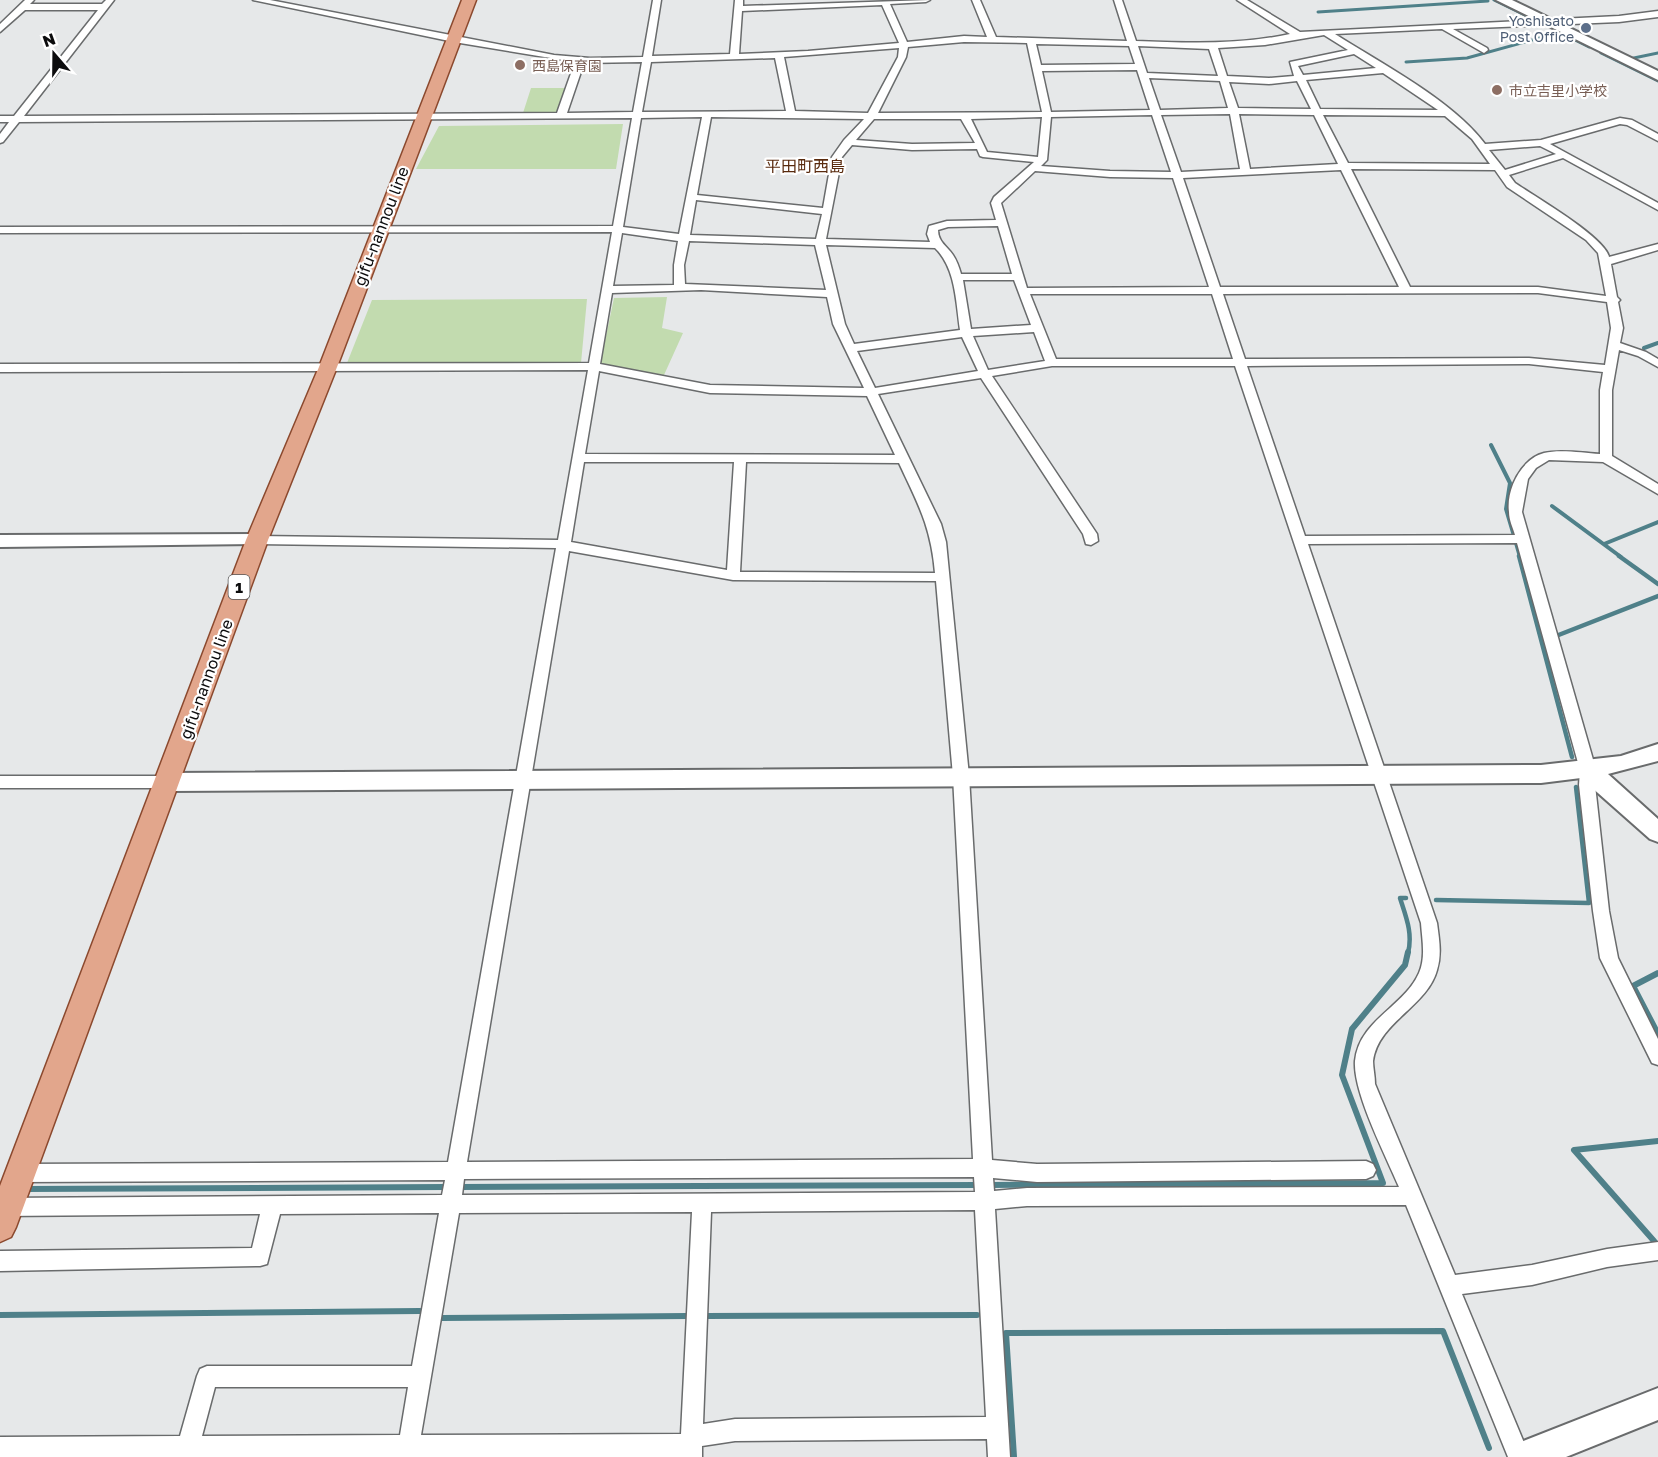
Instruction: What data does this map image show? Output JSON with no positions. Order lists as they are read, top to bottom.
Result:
{
  "streets": {
    "main road": ["gifu-nannou line", "1"]
  },
  "districts": ["平田町西島"],
  "places": ["Yoshisato Post Office", "西島保育園", "市立吉里小学校"],
  "north": "top"
}
